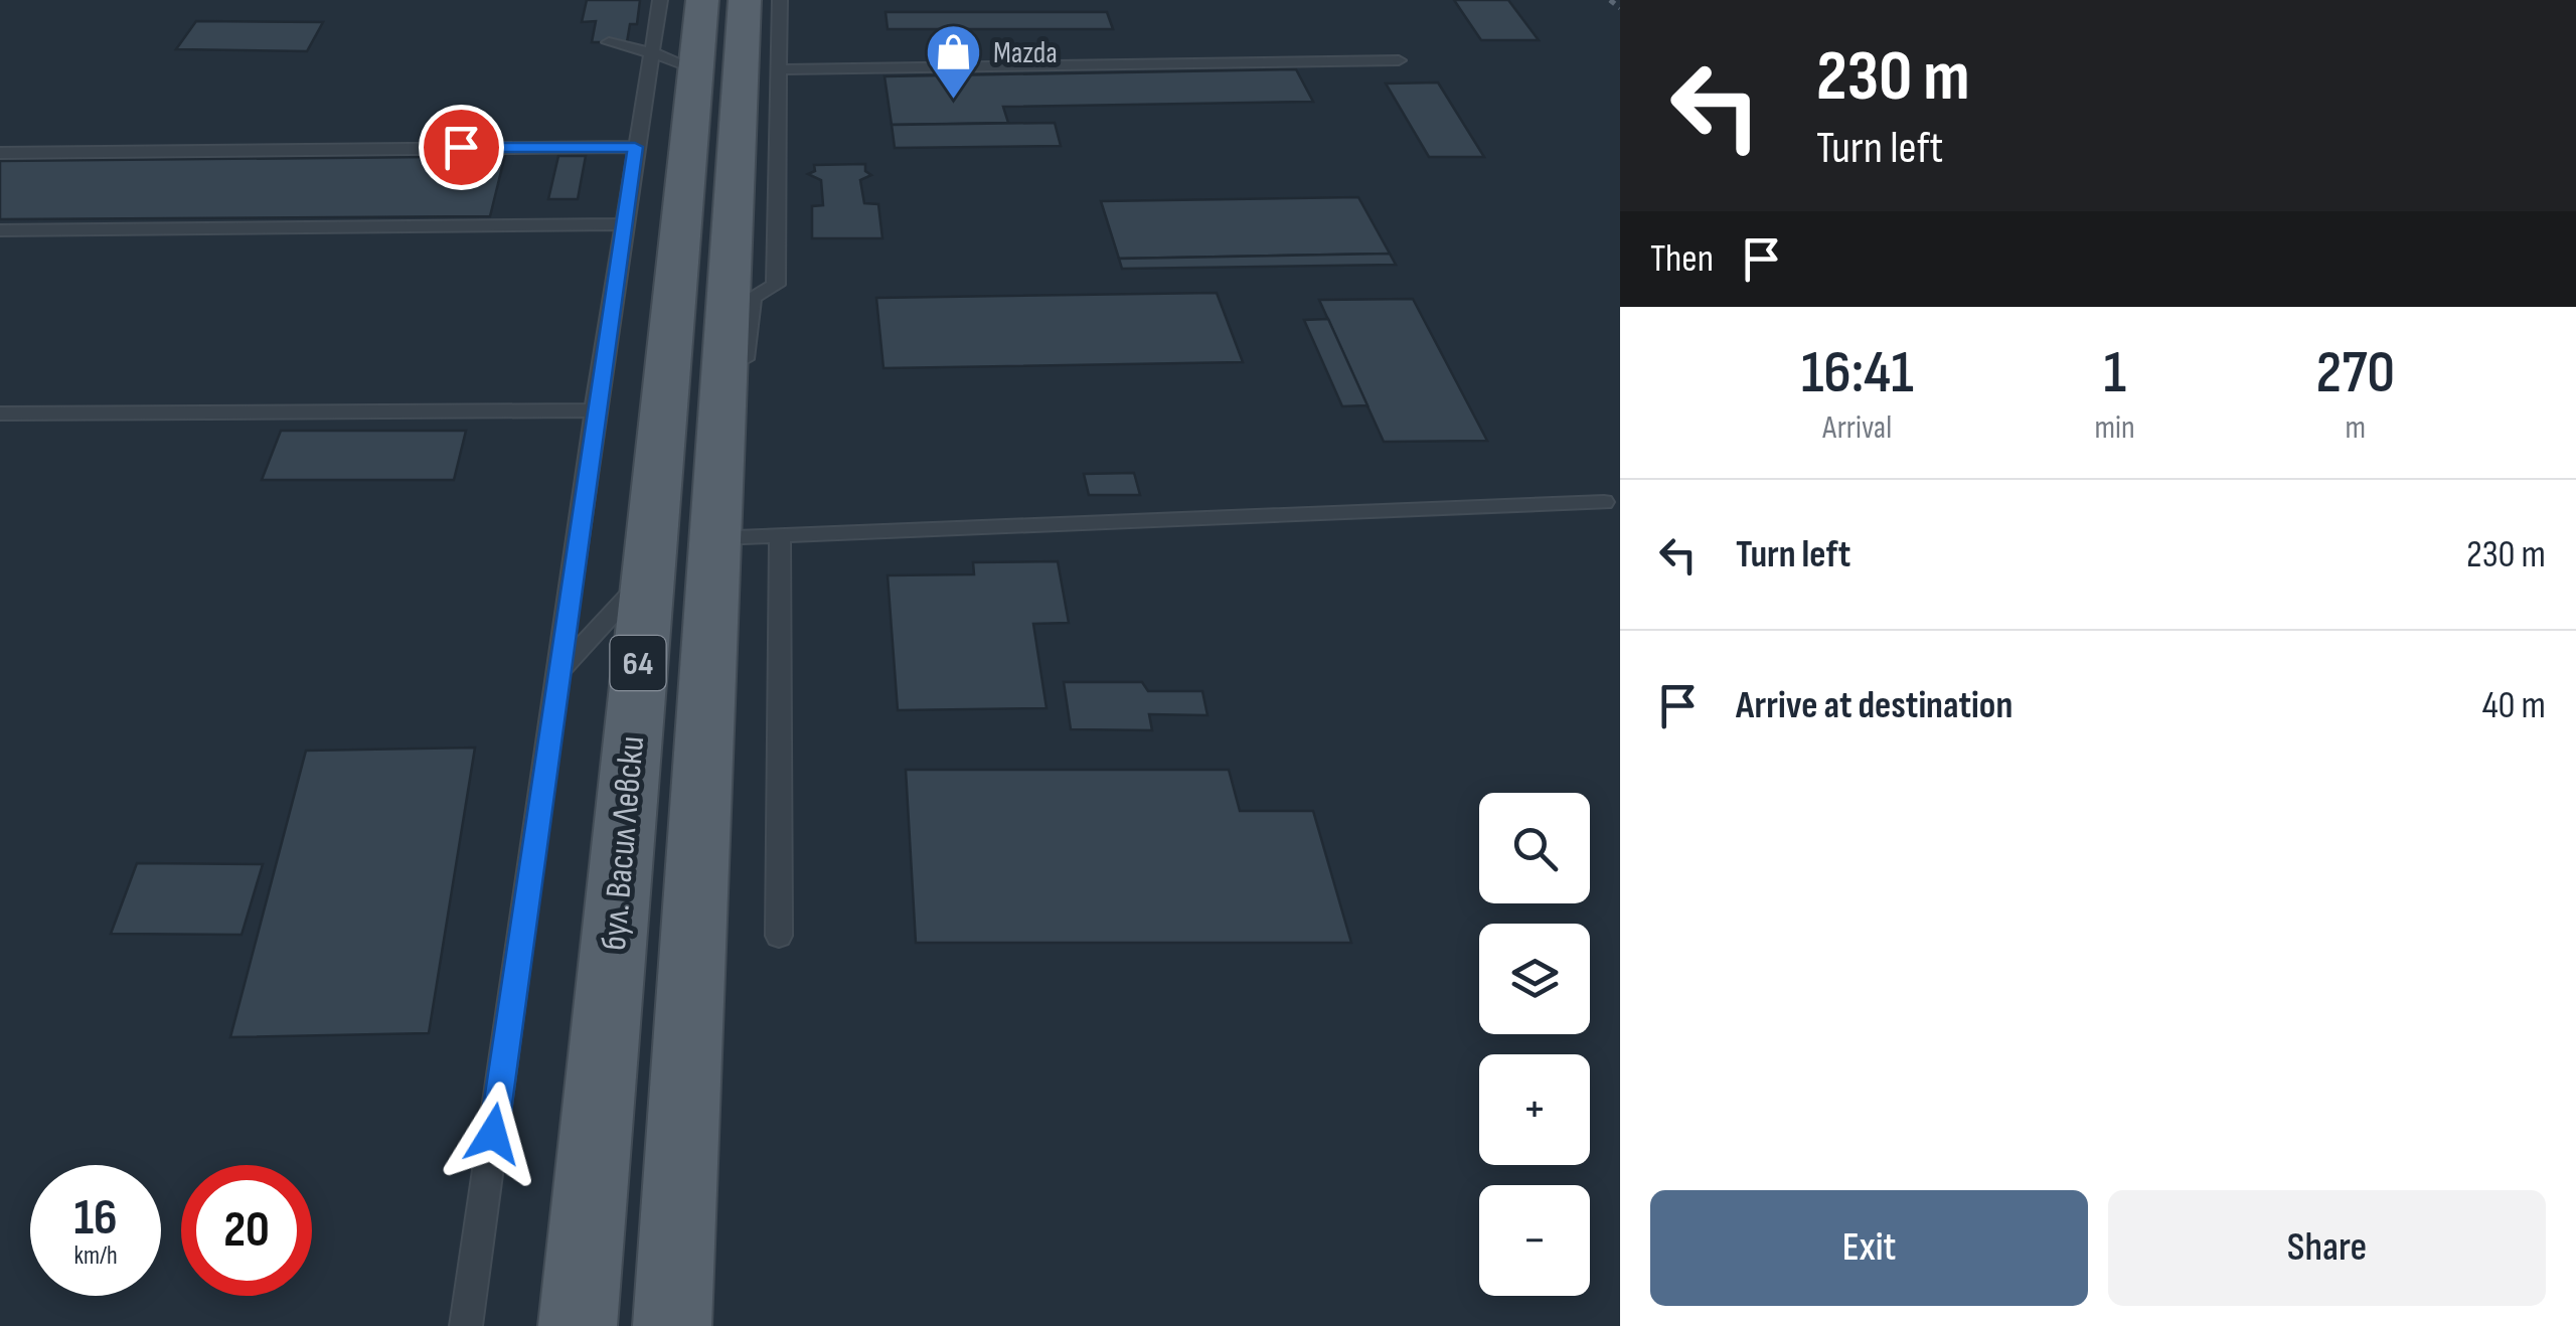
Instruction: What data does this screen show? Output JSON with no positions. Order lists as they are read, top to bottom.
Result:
{
  "streets": {
    "main road": ["64", "бул. Васил Левски"]
  },
  "places": {
    "shop": ["Mazda"]
  },
  "page": {
    "turn": ["230 m", "Turn left"],
    "then": "Then",
    "eta": [
      "16:41",
      "Arrival",
      "1",
      "min",
      "270",
      "m"
    ],
    "list": [
      {
        "name": "Turn left",
        "value": "230 m"
      },
      {
        "name": "Arrive at destination",
        "value": "40 m"
      }
    ],
    "map_buttons": ["+", "−"],
    "speed": "16 km/h",
    "limit": "20",
    "buttons": ["Exit", "Share"]
  }
}
